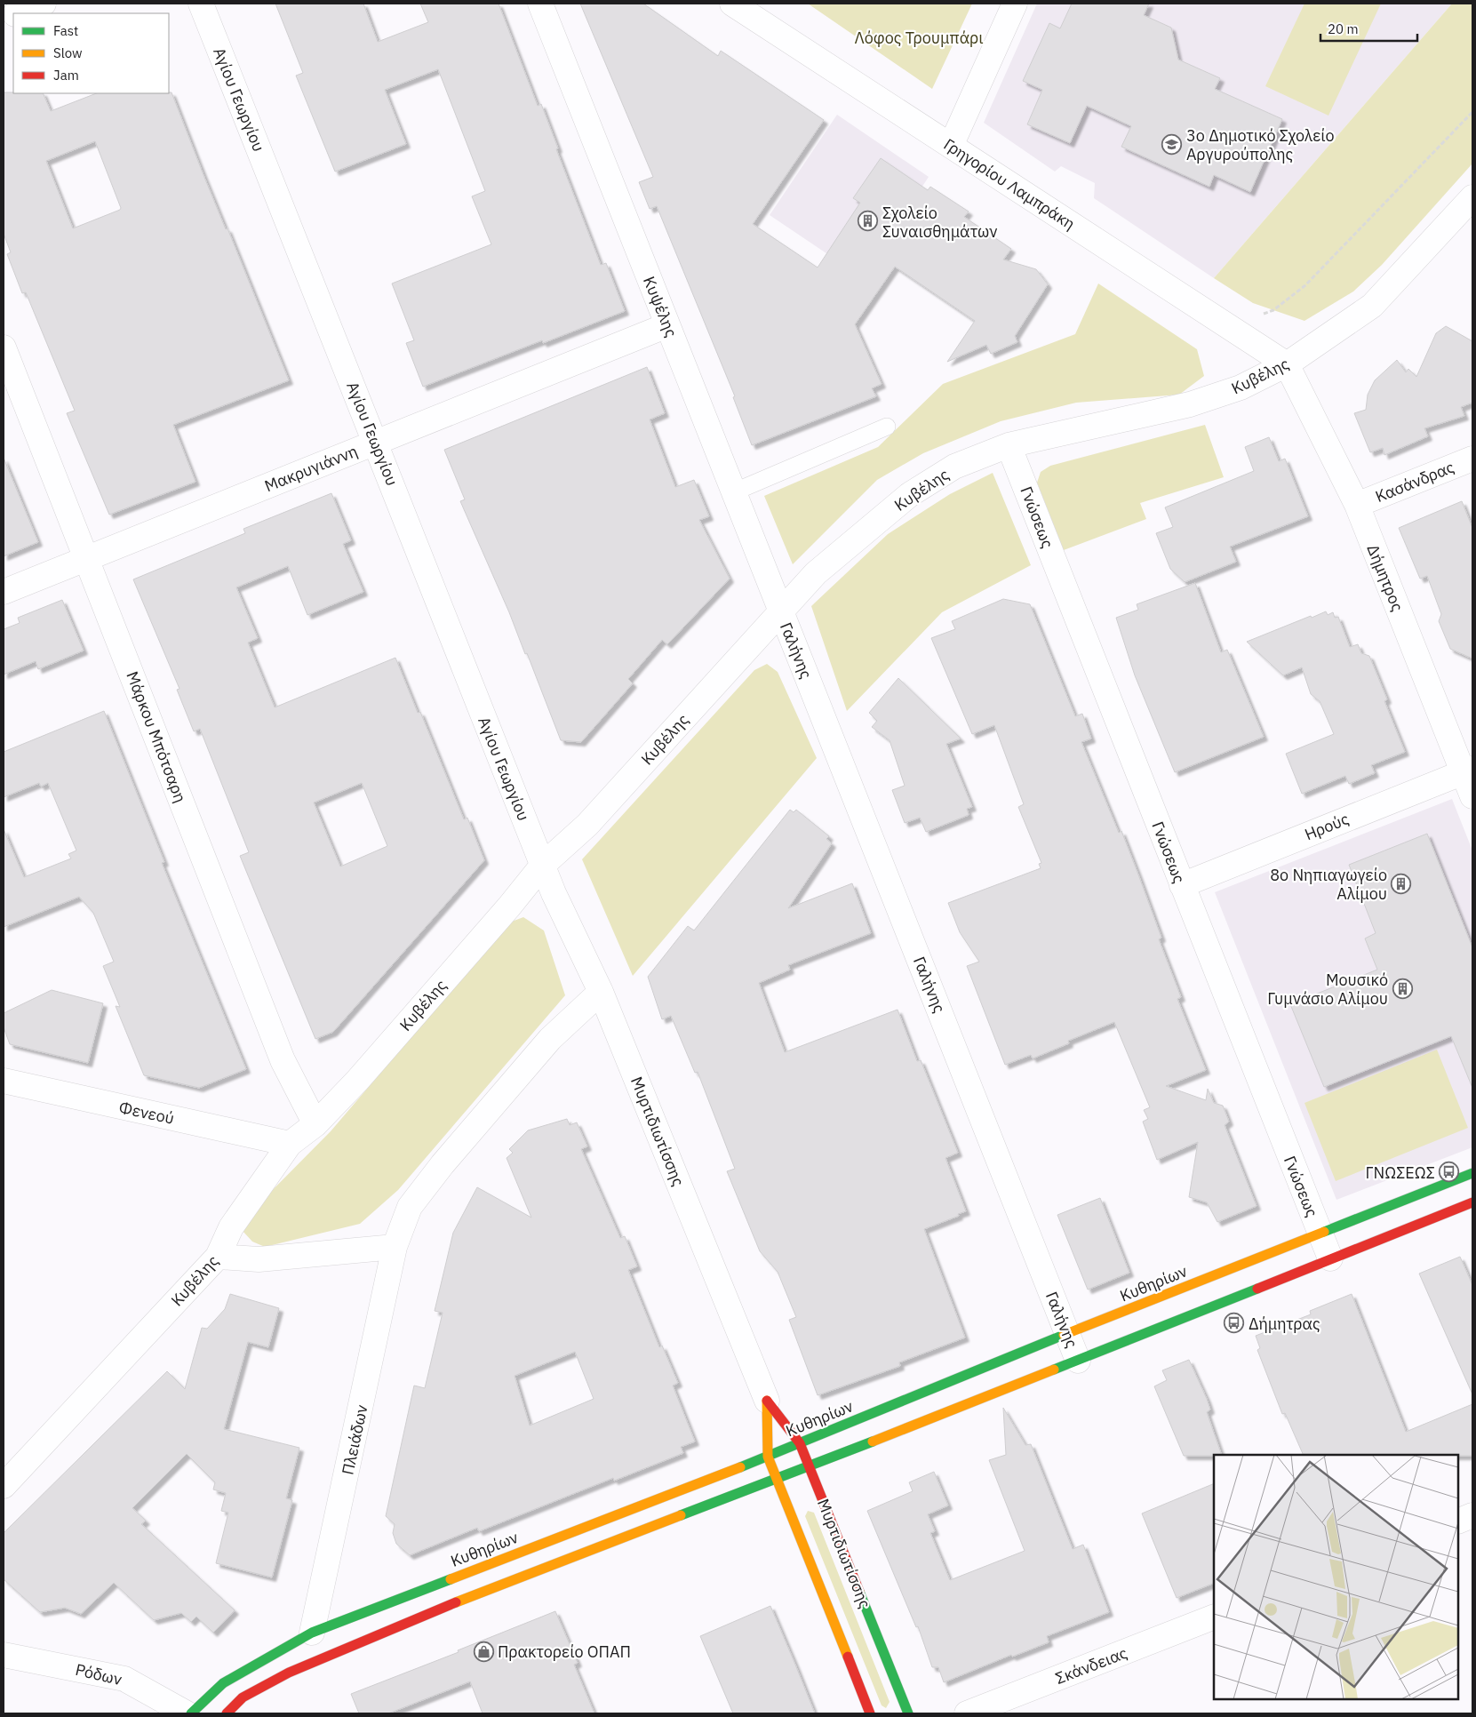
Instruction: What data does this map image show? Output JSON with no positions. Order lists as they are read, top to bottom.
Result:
{
  "streets": {
    "street": [
      "Αγίου Γεωργίου",
      "Γρηγορίου Λαμπράκη",
      "Κυψέλης",
      "Κυβέλης",
      "Μακρυγιάννη",
      "Κασάνδρας",
      "Γνώσεως",
      "Δήμητρος",
      "Γαλήνης",
      "Μάρκου Μπότσαρη",
      "Ηρούς",
      "Φενεού",
      "Μυρτιδιωτίσσης",
      "Κυθηρίων",
      "Πλειάδων",
      "Σκάνδειας",
      "Ρόδων"
    ]
  },
  "crossings": [
    ["Αγίου Γεωργίου", "Κυβέλης"],
    ["Αγίου Γεωργίου", "Μακρυγιάννη"],
    ["Αγίου Γεωργίου", "Μυρτιδιωτίσσης"],
    ["Γρηγορίου Λαμπράκη", "Κυβέλης"],
    ["Γρηγορίου Λαμπράκη", "Δήμητρος"],
    ["Κυψέλης", "Κυβέλης"],
    ["Κυψέλης", "Μακρυγιάννη"],
    ["Κυψέλης", "Γαλήνης"],
    ["Κυβέλης", "Γνώσεως"],
    ["Κυβέλης", "Δήμητρος"],
    ["Κυβέλης", "Γαλήνης"],
    ["Κυβέλης", "Μάρκου Μπότσαρη"],
    ["Κυβέλης", "Φενεού"],
    ["Κυβέλης", "Μυρτιδιωτίσσης"],
    ["Μακρυγιάννη", "Μάρκου Μπότσαρη"],
    ["Κασάνδρας", "Δήμητρος"],
    ["Γνώσεως", "Ηρούς"],
    ["Γνώσεως", "Κυθηρίων"],
    ["Δήμητρος", "Ηρούς"],
    ["Γαλήνης", "Κυθηρίων"],
    ["Μυρτιδιωτίσσης", "Κυθηρίων"],
    ["Μυρτιδιωτίσσης", "Πλειάδων"],
    ["Κυθηρίων", "Πλειάδων"]
  ],
  "parks": ["Λόφος Τρουμπάρι"],
  "places": {
    "school or university": ["3ο Δημοτικό Σχολείο Αργυρούπολης"],
    "building": ["Σχολείο Συναισθημάτων", "8ο Νηπιαγωγείο Αλίμου", "Μουσικό Γυμνάσιο Αλίμου"],
    "bus stop": ["ΓΝΩΣΕΩΣ", "Δήμητρας"],
    "shop": ["Πρακτορείο ΟΠΑΠ"]
  },
  "legend": ["Fast", "Slow", "Jam"],
  "scale_bar": "20 m"
}
